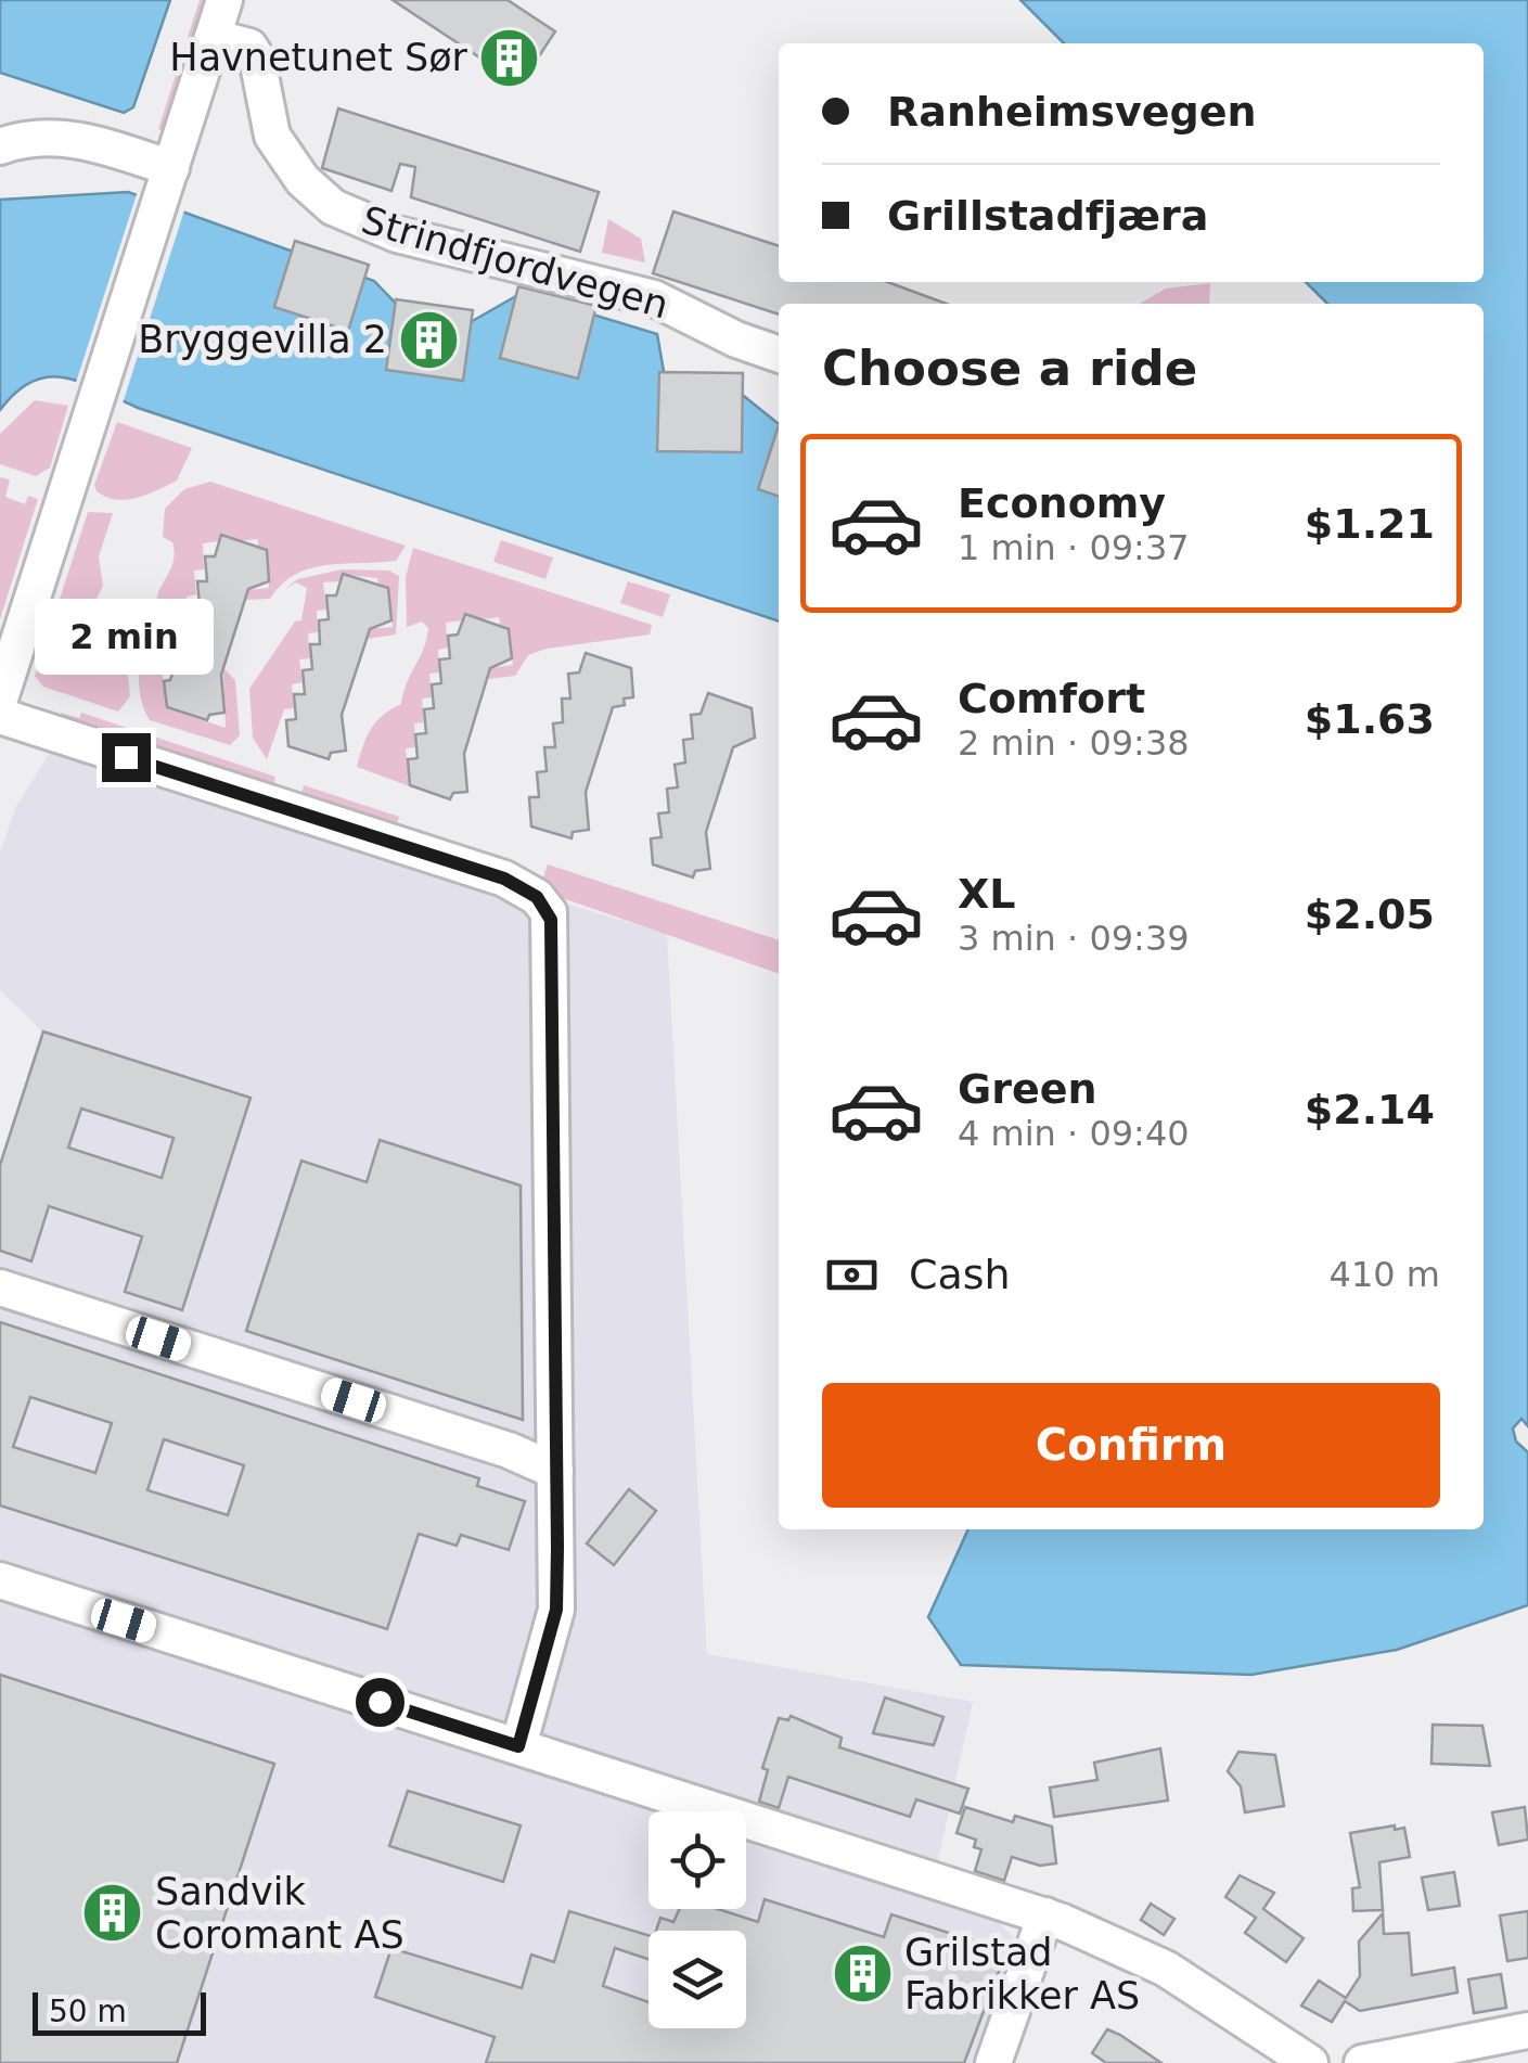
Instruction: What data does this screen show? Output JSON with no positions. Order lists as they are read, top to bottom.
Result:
{
  "streets": {
    "street": ["Strindfjordvegen"]
  },
  "places": {
    "building": [
      "Havnetunet Sør",
      "Bryggevilla 2",
      "Sandvik Coromant AS",
      "Grilstad Fabrikker AS"
    ]
  },
  "scale_bar": "50 m",
  "page": {
    "banner": ["Ranheimsvegen", "Grillstadfjæra"],
    "heading": "Choose a ride",
    "list": [
      {
        "name": "Economy",
        "note": "1 min · 09:37",
        "value": "$1.21"
      },
      {
        "name": "Comfort",
        "note": "2 min · 09:38",
        "value": "$1.63"
      },
      {
        "name": "XL",
        "note": "3 min · 09:39",
        "value": "$2.05"
      },
      {
        "name": "Green",
        "note": "4 min · 09:40",
        "value": "$2.14"
      }
    ],
    "bubble": "2 min",
    "pay": ["Cash", "410 m"],
    "buttons": "Confirm",
    "scale": "50 m"
  }
}
